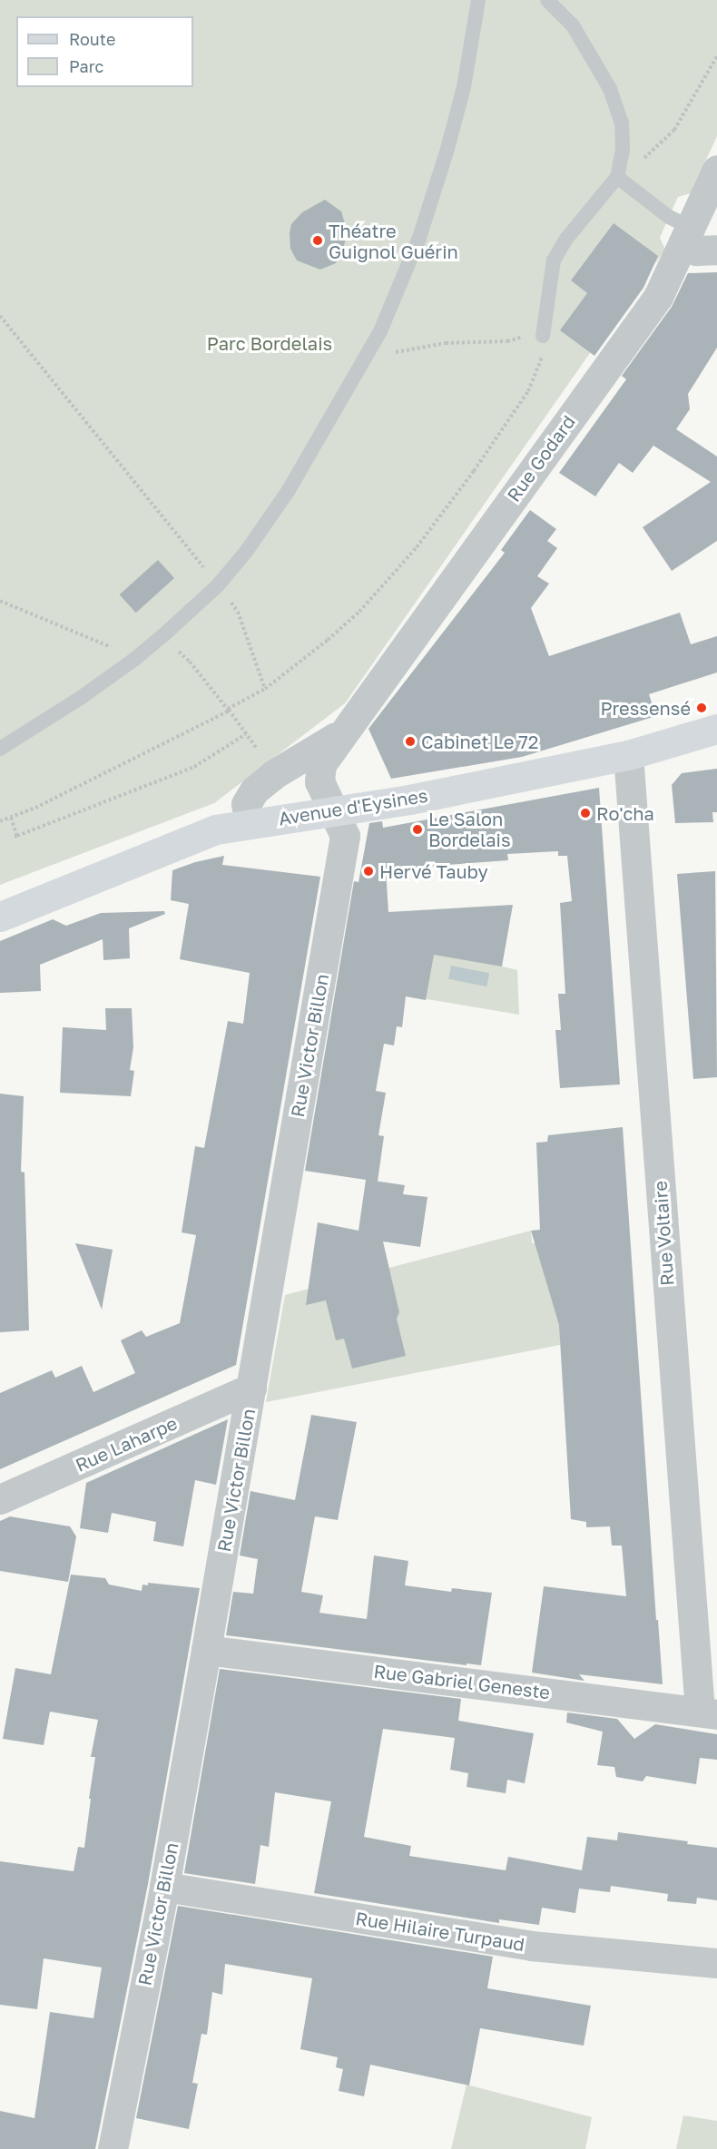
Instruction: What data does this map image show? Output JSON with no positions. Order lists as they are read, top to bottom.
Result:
{
  "streets": {
    "street": [
      "Rue Godard",
      "Avenue d'Eysines",
      "Rue Victor Billon",
      "Rue Voltaire",
      "Rue Laharpe",
      "Rue Gabriel Geneste",
      "Rue Hilaire Turpaud"
    ]
  },
  "crossings": [
    ["Rue Godard", "Avenue d'Eysines"],
    ["Rue Godard", "Rue Victor Billon"],
    ["Avenue d'Eysines", "Rue Victor Billon"],
    ["Avenue d'Eysines", "Rue Voltaire"],
    ["Rue Victor Billon", "Rue Laharpe"],
    ["Rue Victor Billon", "Rue Gabriel Geneste"],
    ["Rue Victor Billon", "Rue Hilaire Turpaud"],
    ["Rue Voltaire", "Rue Gabriel Geneste"]
  ],
  "parks": ["Parc Bordelais"],
  "places": [
    "Théatre Guignol Guérin",
    "Pressensé",
    "Cabinet Le 72",
    "Ro'cha",
    "Le Salon Bordelais",
    "Hervé Tauby"
  ],
  "legend": ["Route", "Parc"]
}
